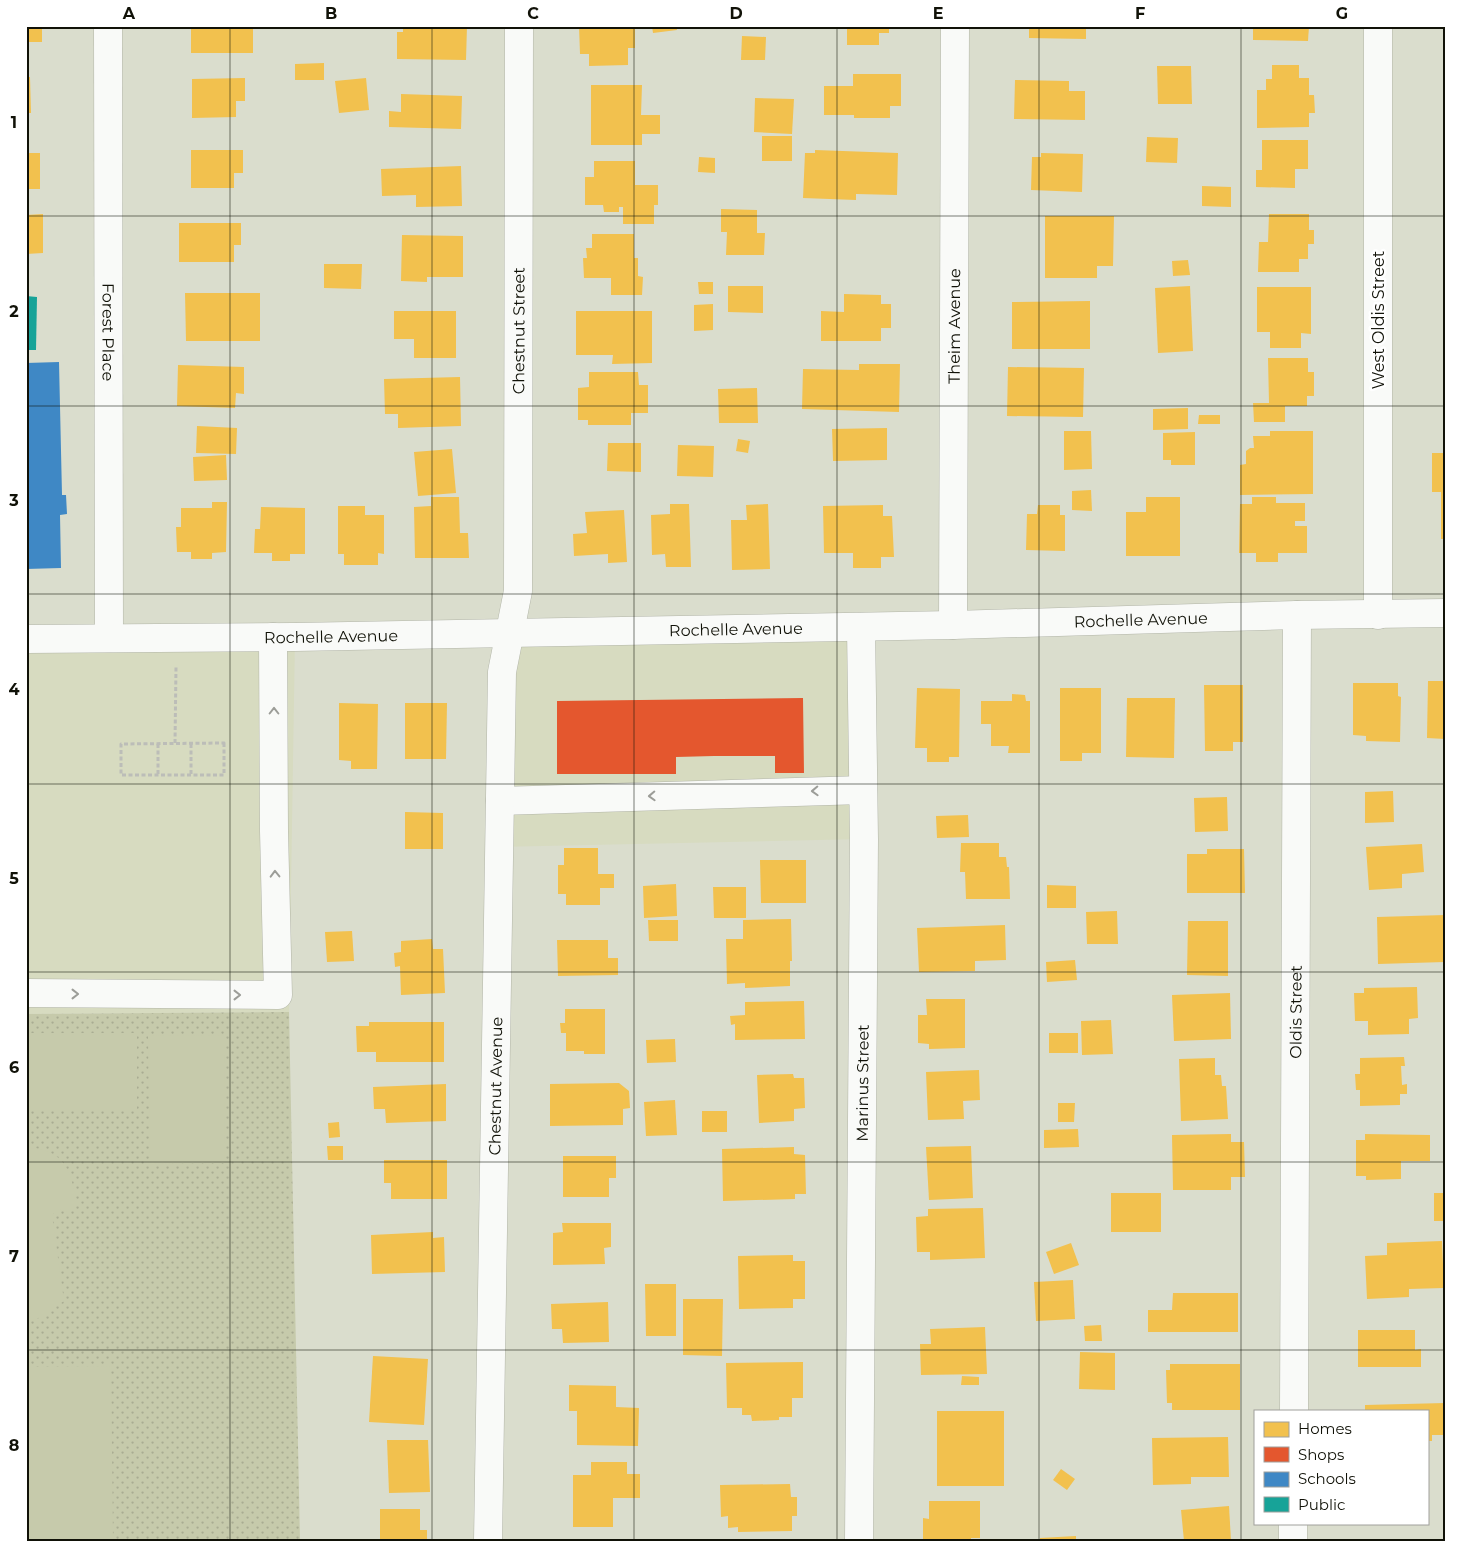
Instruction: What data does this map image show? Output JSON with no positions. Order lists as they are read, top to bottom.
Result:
{
  "streets": {
    "street": [
      "West Oldis Street",
      "Theim Avenue",
      "Chestnut Street",
      "Forest Place",
      "Rochelle Avenue",
      "Oldis Street",
      "Marinus Street",
      "Chestnut Avenue"
    ]
  },
  "crossings": [
    ["West Oldis Street", "Rochelle Avenue"],
    ["Theim Avenue", "Rochelle Avenue"],
    ["Chestnut Street", "Rochelle Avenue"],
    ["Chestnut Street", "Chestnut Avenue"],
    ["Forest Place", "Rochelle Avenue"],
    ["Rochelle Avenue", "Oldis Street"],
    ["Rochelle Avenue", "Marinus Street"],
    ["Rochelle Avenue", "Chestnut Avenue"]
  ],
  "legend": [
    "Homes",
    "Shops",
    "Schools",
    "Public"
  ],
  "grid": {
    "columns": [
      "A",
      "B",
      "C",
      "D",
      "E",
      "F",
      "G"
    ],
    "rows": [
      "1",
      "2",
      "3",
      "4",
      "5",
      "6",
      "7",
      "8"
    ]
  }
}
